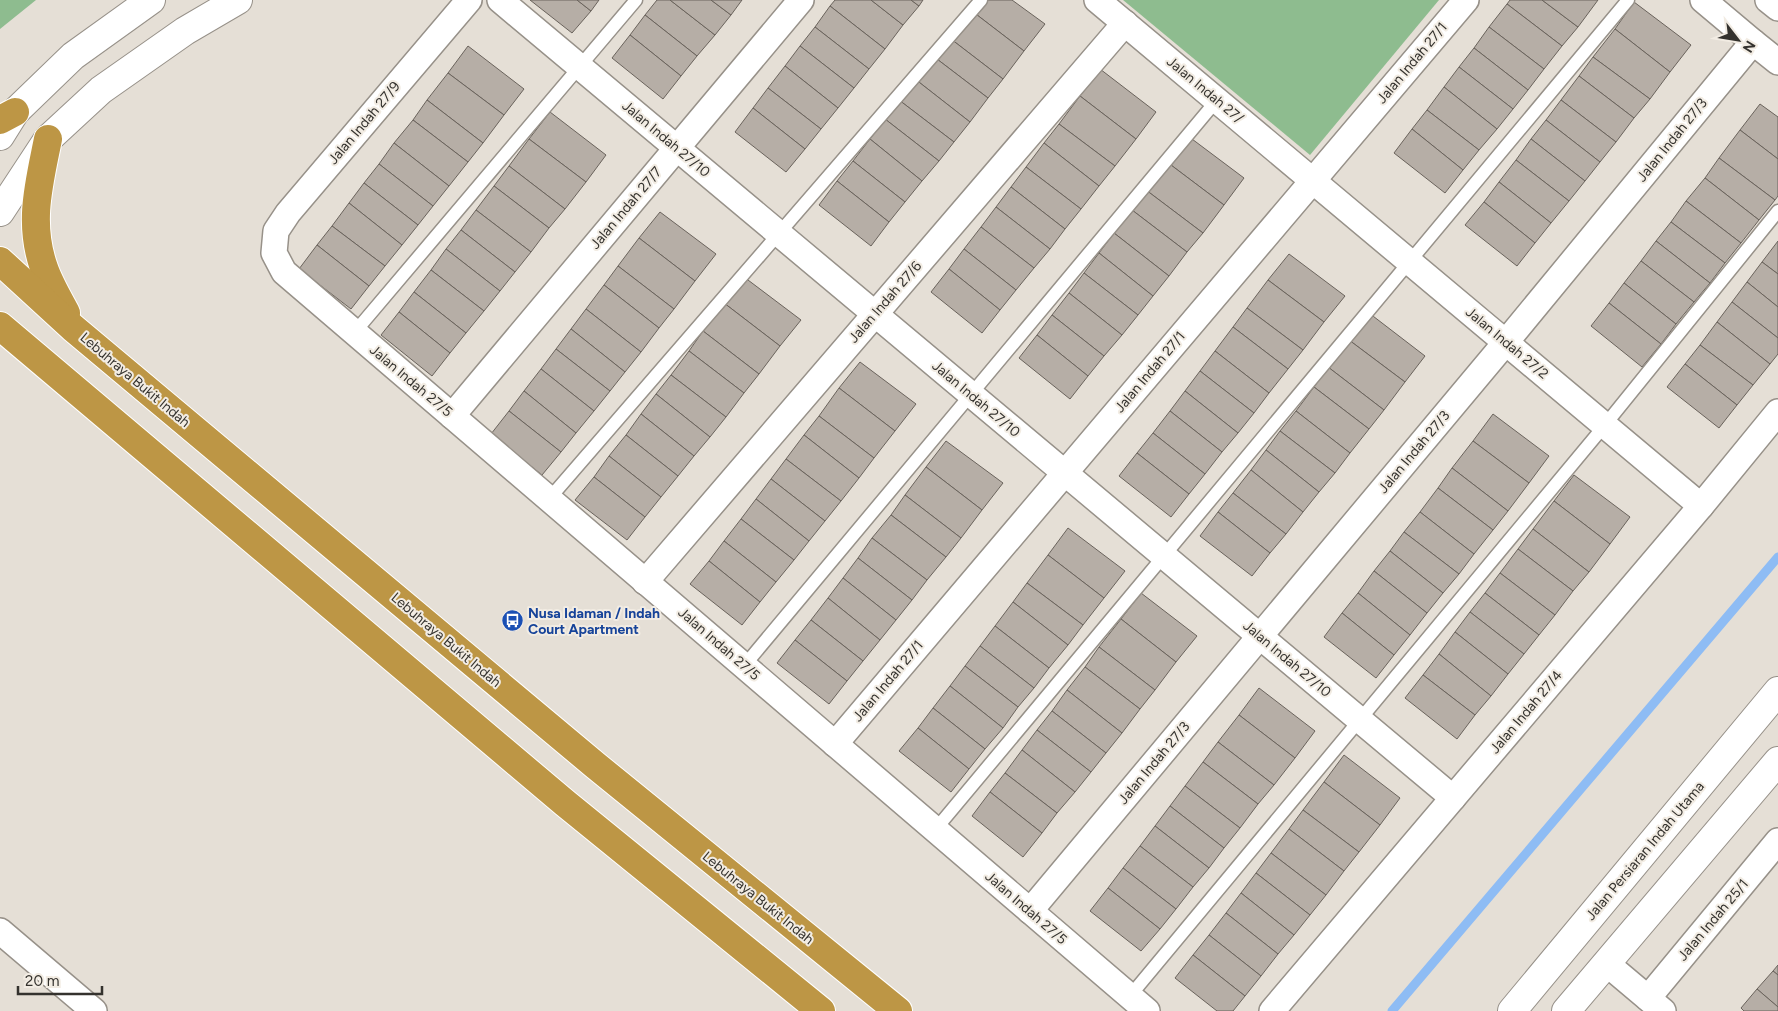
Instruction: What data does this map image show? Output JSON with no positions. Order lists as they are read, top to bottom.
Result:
{
  "streets": {
    "highway": ["Lebuhraya Bukit Indah"],
    "main road": ["Jalan Persiaran Indah Utama"],
    "street": [
      "Jalan Indah 27/1",
      "Jalan Indah 27/",
      "Jalan Indah 27/9",
      "Jalan Indah 27/10",
      "Jalan Indah 27/3",
      "Jalan Indah 27/7",
      "Jalan Indah 27/6",
      "Jalan Indah 27/2",
      "Jalan Indah 27/5",
      "Jalan Indah 27/4",
      "Jalan Indah 25/1"
    ]
  },
  "crossings": [
    ["Jalan Indah 27/1", "Jalan Indah 27/"],
    ["Jalan Indah 27/1", "Jalan Indah 27/10"],
    ["Jalan Indah 27/1", "Jalan Indah 27/2"],
    ["Jalan Indah 27/1", "Jalan Indah 27/5"],
    ["Jalan Indah 27/", "Jalan Indah 27/6"],
    ["Jalan Indah 27/", "Jalan Indah 27/2"],
    ["Jalan Indah 27/9", "Jalan Indah 27/5"],
    ["Jalan Indah 27/10", "Jalan Indah 27/3"],
    ["Jalan Indah 27/10", "Jalan Indah 27/7"],
    ["Jalan Indah 27/10", "Jalan Indah 27/6"],
    ["Jalan Indah 27/10", "Jalan Indah 27/4"],
    ["Jalan Indah 27/3", "Jalan Indah 27/2"],
    ["Jalan Indah 27/3", "Jalan Indah 27/5"],
    ["Jalan Indah 27/7", "Jalan Indah 27/5"],
    ["Jalan Indah 27/6", "Jalan Indah 27/5"],
    ["Jalan Indah 27/2", "Jalan Indah 27/4"]
  ],
  "places": {
    "bus stop": ["Nusa Idaman / Indah Court Apartment"]
  },
  "scale_bar": "20 m",
  "north": "bottom right"
}
